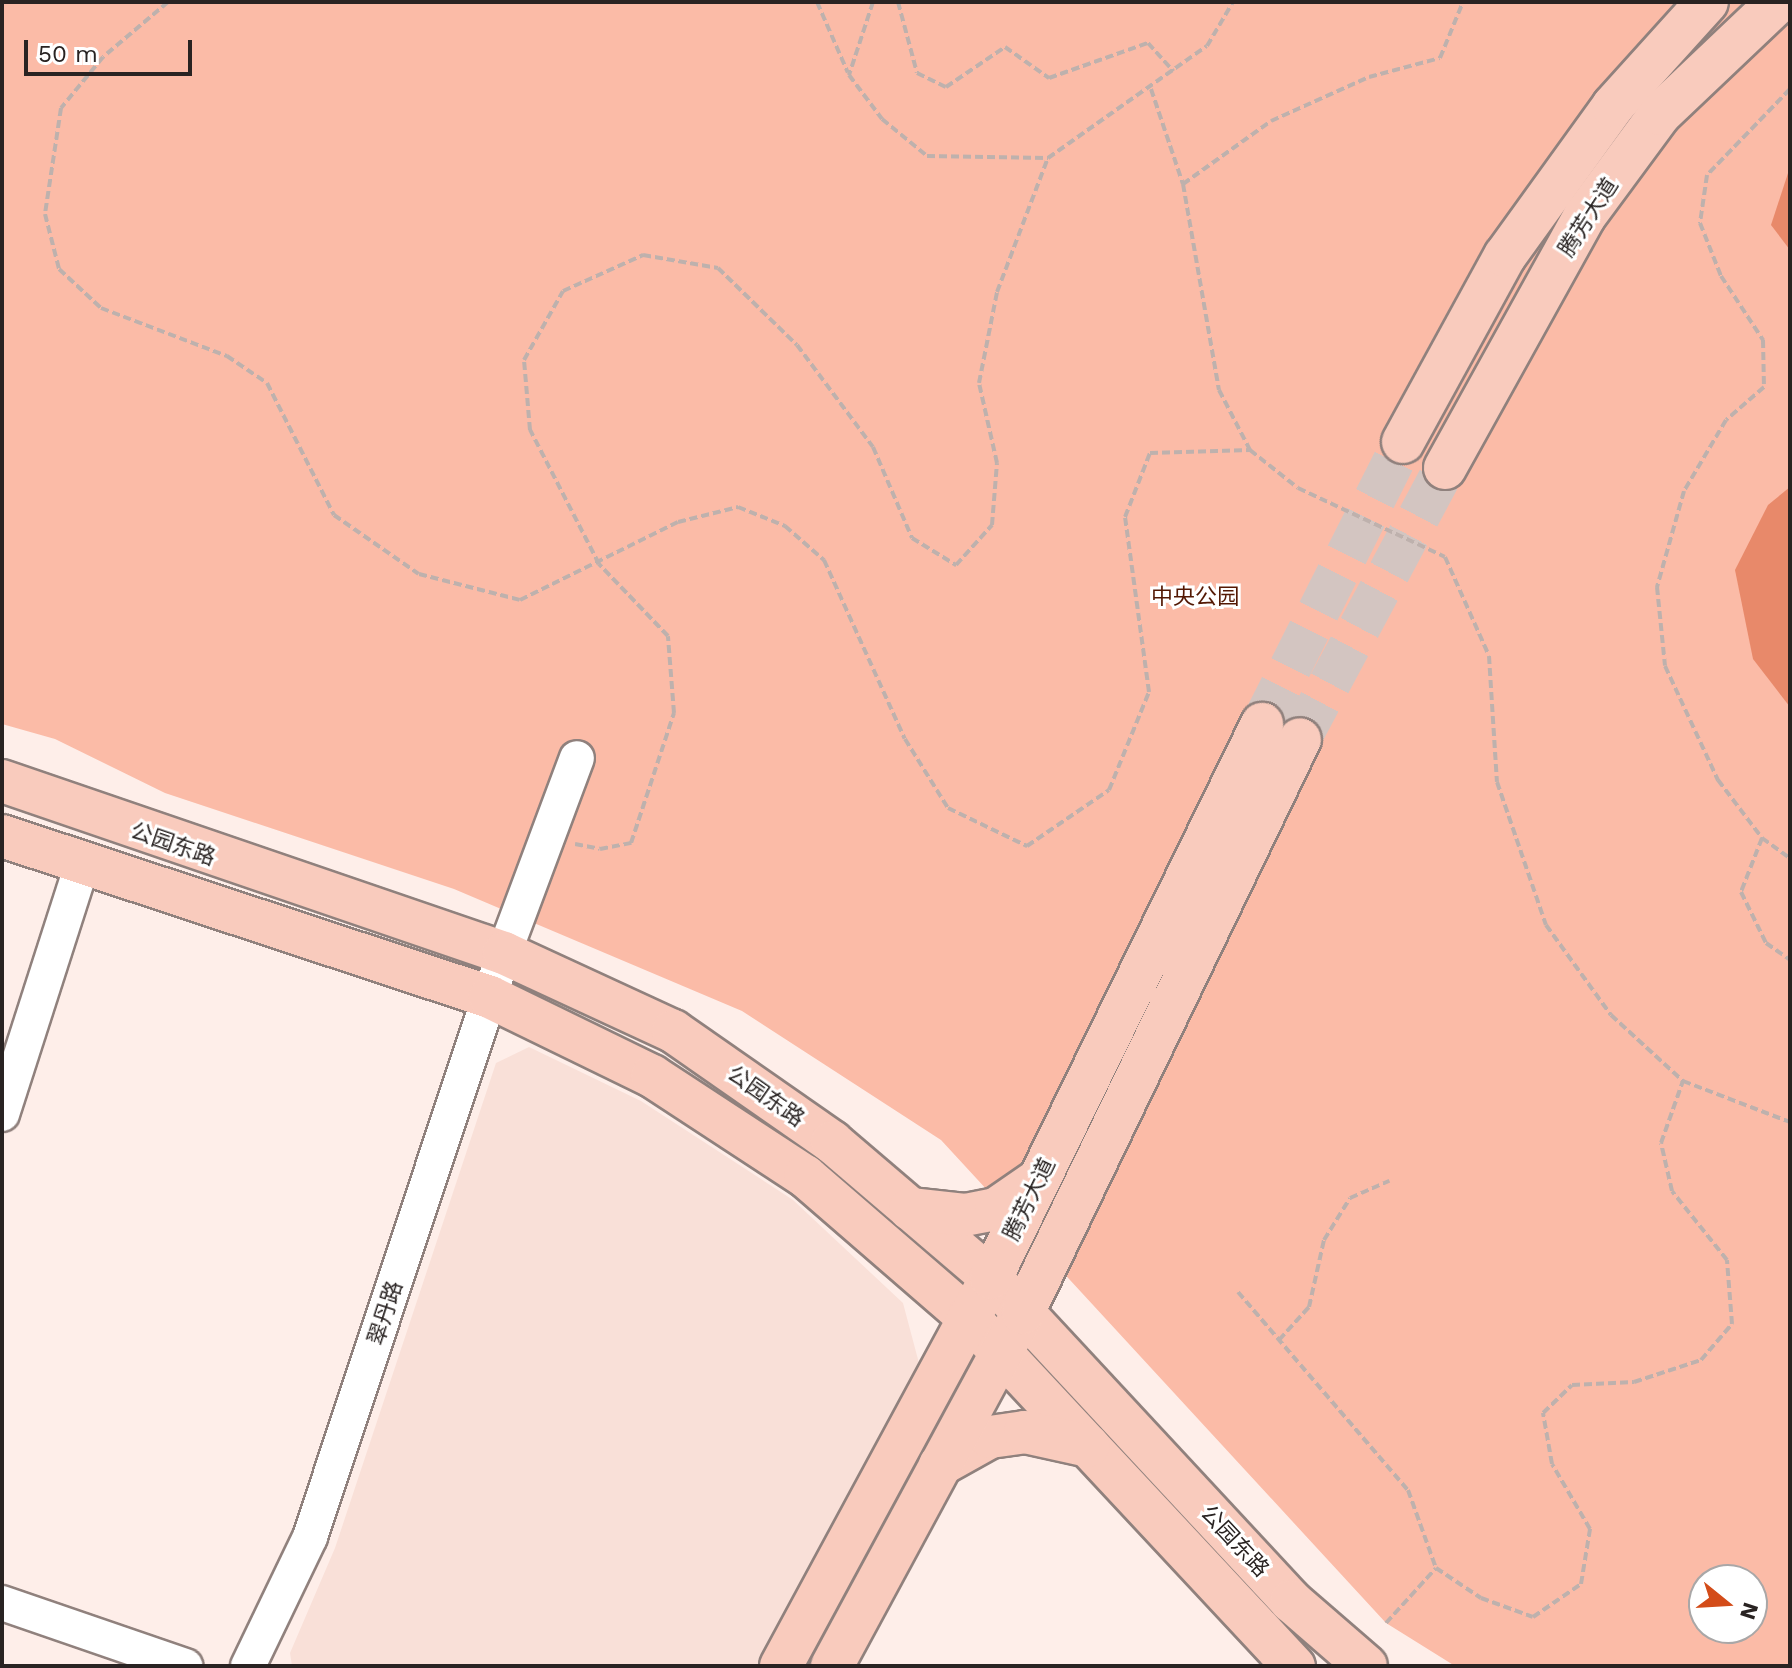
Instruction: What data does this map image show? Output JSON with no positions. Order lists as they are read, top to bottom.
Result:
{
  "streets": {
    "main road": ["腾芳大道", "公园东路"],
    "street": ["翠丹路"]
  },
  "crossings": [
    ["腾芳大道", "公园东路"],
    ["公园东路", "翠丹路"]
  ],
  "parks": ["中央公园"],
  "scale_bar": "50 m",
  "north": "right"
}
